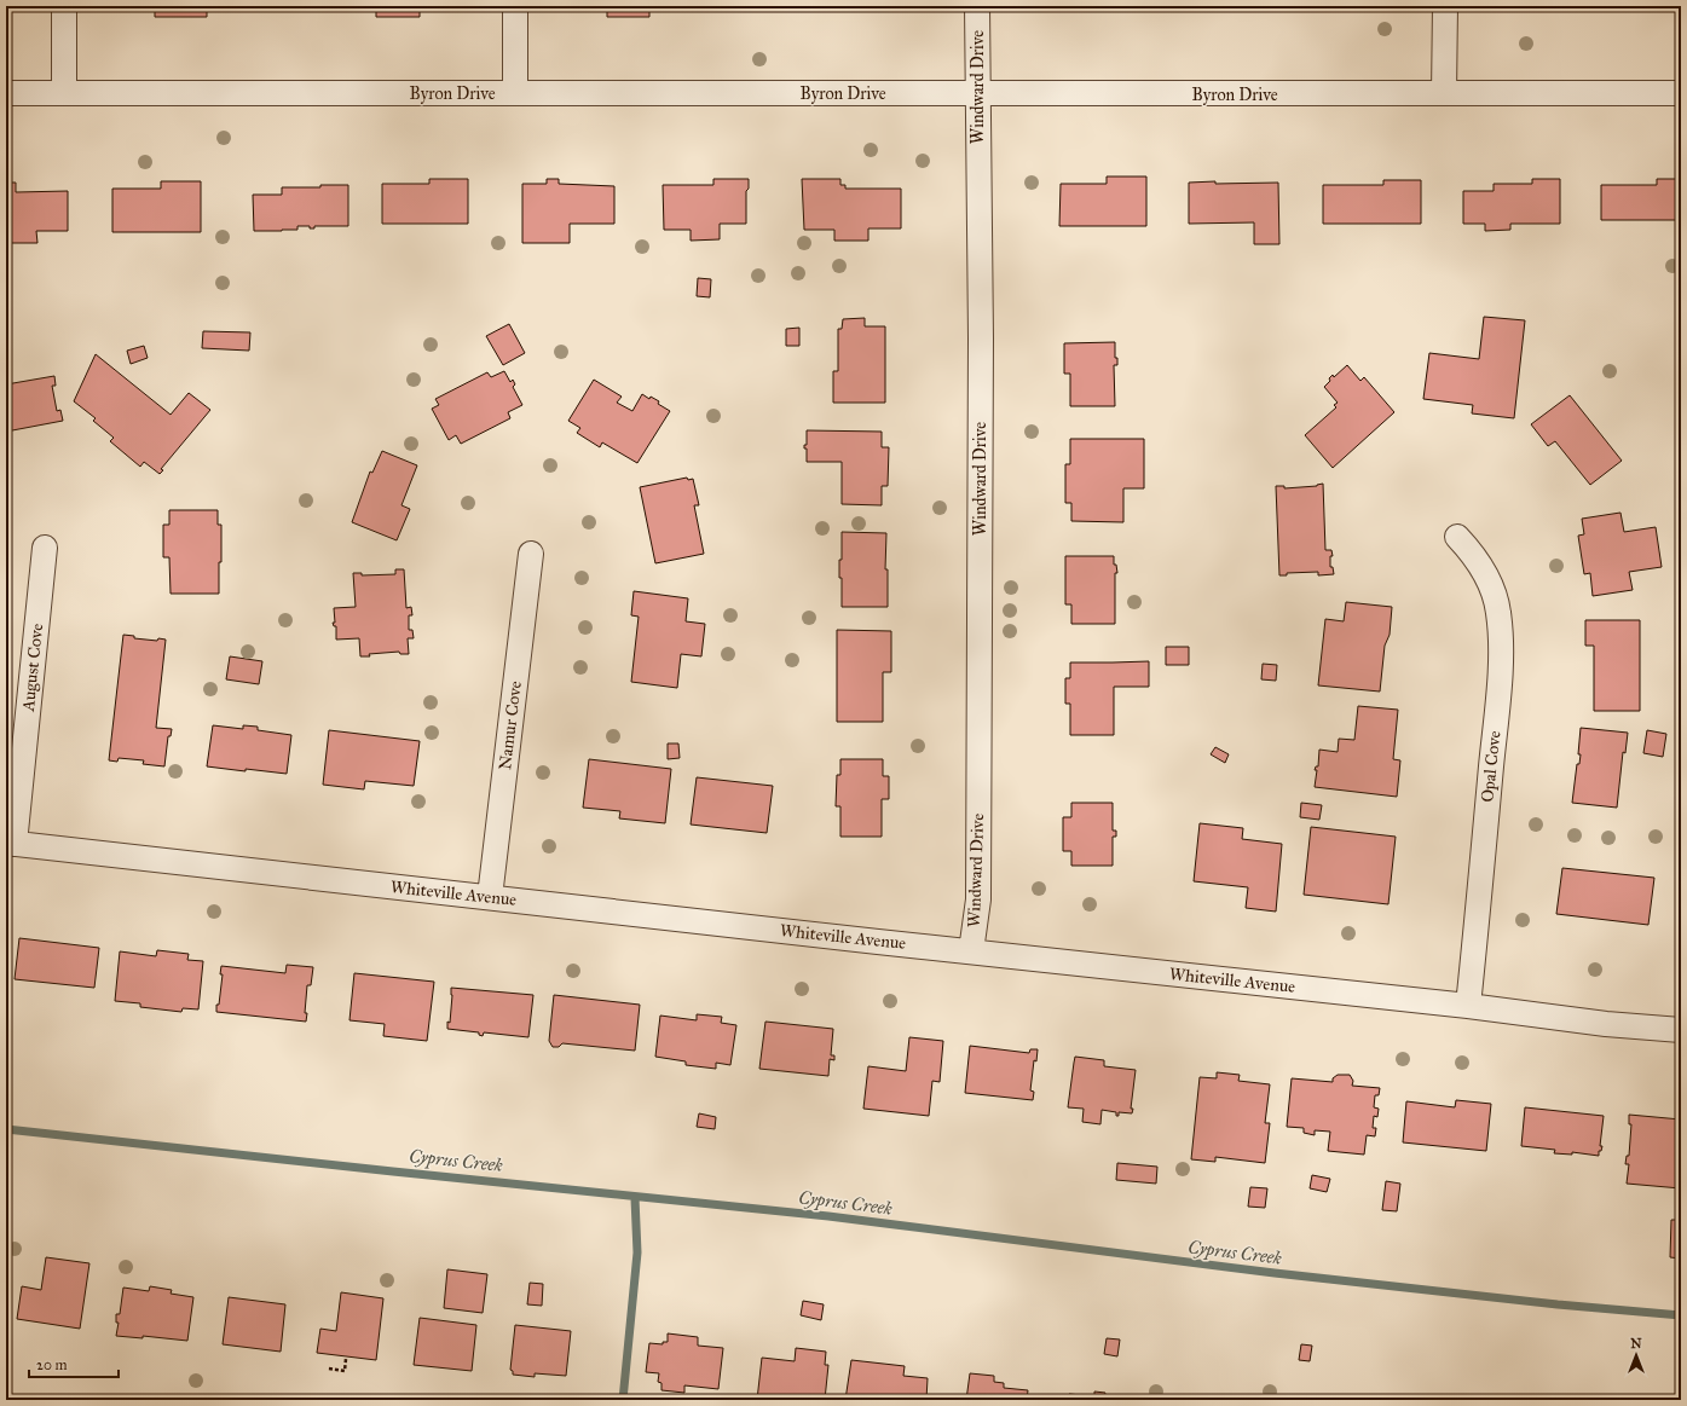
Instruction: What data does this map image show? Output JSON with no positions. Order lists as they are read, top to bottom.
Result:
{
  "streets": {
    "street": [
      "Windward Drive",
      "Byron Drive",
      "August Cove",
      "Namur Cove",
      "Opal Cove",
      "Whiteville Avenue"
    ]
  },
  "crossings": [
    ["Windward Drive", "Byron Drive"],
    ["Windward Drive", "Whiteville Avenue"],
    ["August Cove", "Whiteville Avenue"],
    ["Namur Cove", "Whiteville Avenue"],
    ["Opal Cove", "Whiteville Avenue"]
  ],
  "water": ["Cyprus Creek"],
  "scale_bar": "20 m",
  "north": "top"
}
